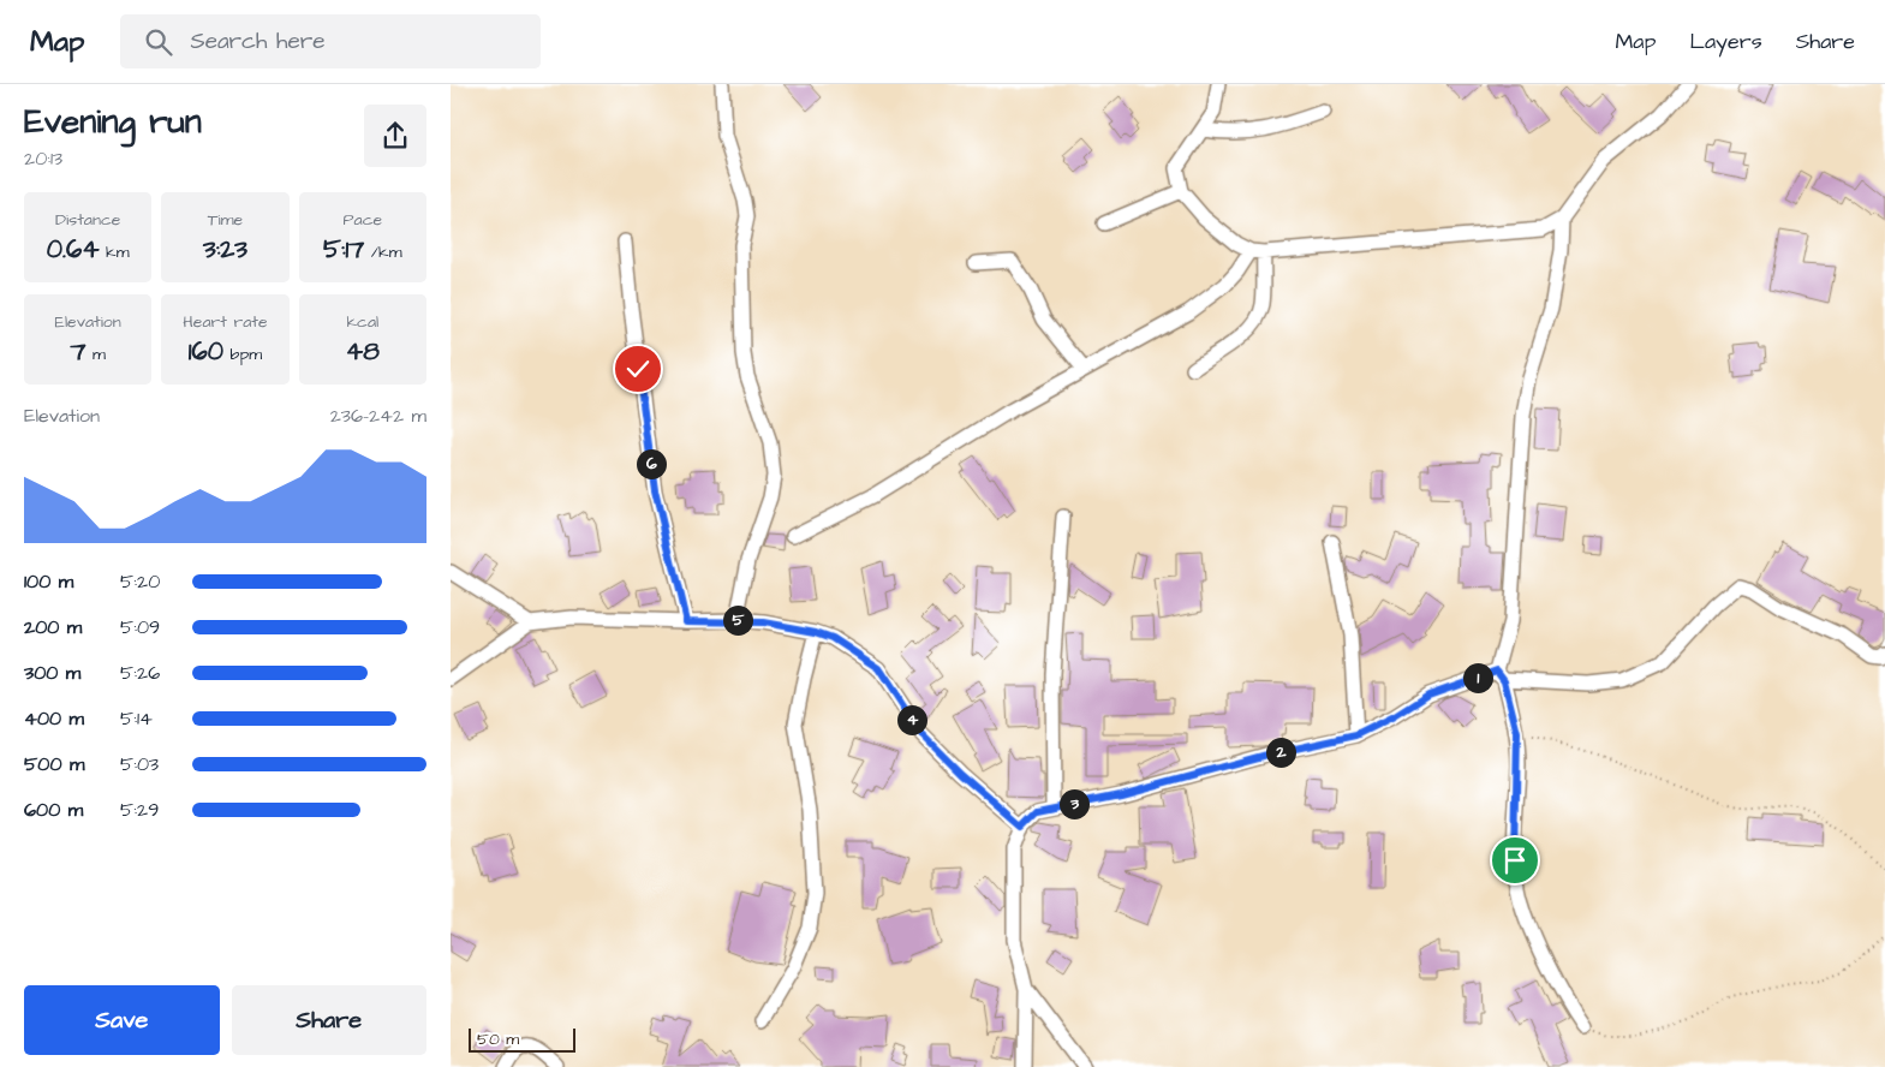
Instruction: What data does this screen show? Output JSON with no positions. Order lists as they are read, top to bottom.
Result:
{
  "scale_bar": "50 m",
  "page": {
    "header": "Map",
    "search": "Search here",
    "nav": ["Map", "Layers", "Share"],
    "heading": ["Evening run", "20:13"],
    "stats": [
      ["Distance", "0.64 km"],
      ["Time", "3:23"],
      ["Pace", "5:17 /km"],
      ["Elevation", "7 m"],
      ["Heart rate", "160 bpm"],
      ["kcal", "48"]
    ],
    "chart": ["Elevation", "236–242 m"],
    "pins": [
      "6",
      "5",
      "1",
      "4",
      "2",
      "3"
    ],
    "list": [
      {
        "name": "100 m",
        "note": "5:20"
      },
      {
        "name": "200 m",
        "note": "5:09"
      },
      {
        "name": "300 m",
        "note": "5:26"
      },
      {
        "name": "400 m",
        "note": "5:14"
      },
      {
        "name": "500 m",
        "note": "5:03"
      },
      {
        "name": "600 m",
        "note": "5:29"
      }
    ],
    "buttons": ["Save", "Share"],
    "scale": "50 m"
  }
}
